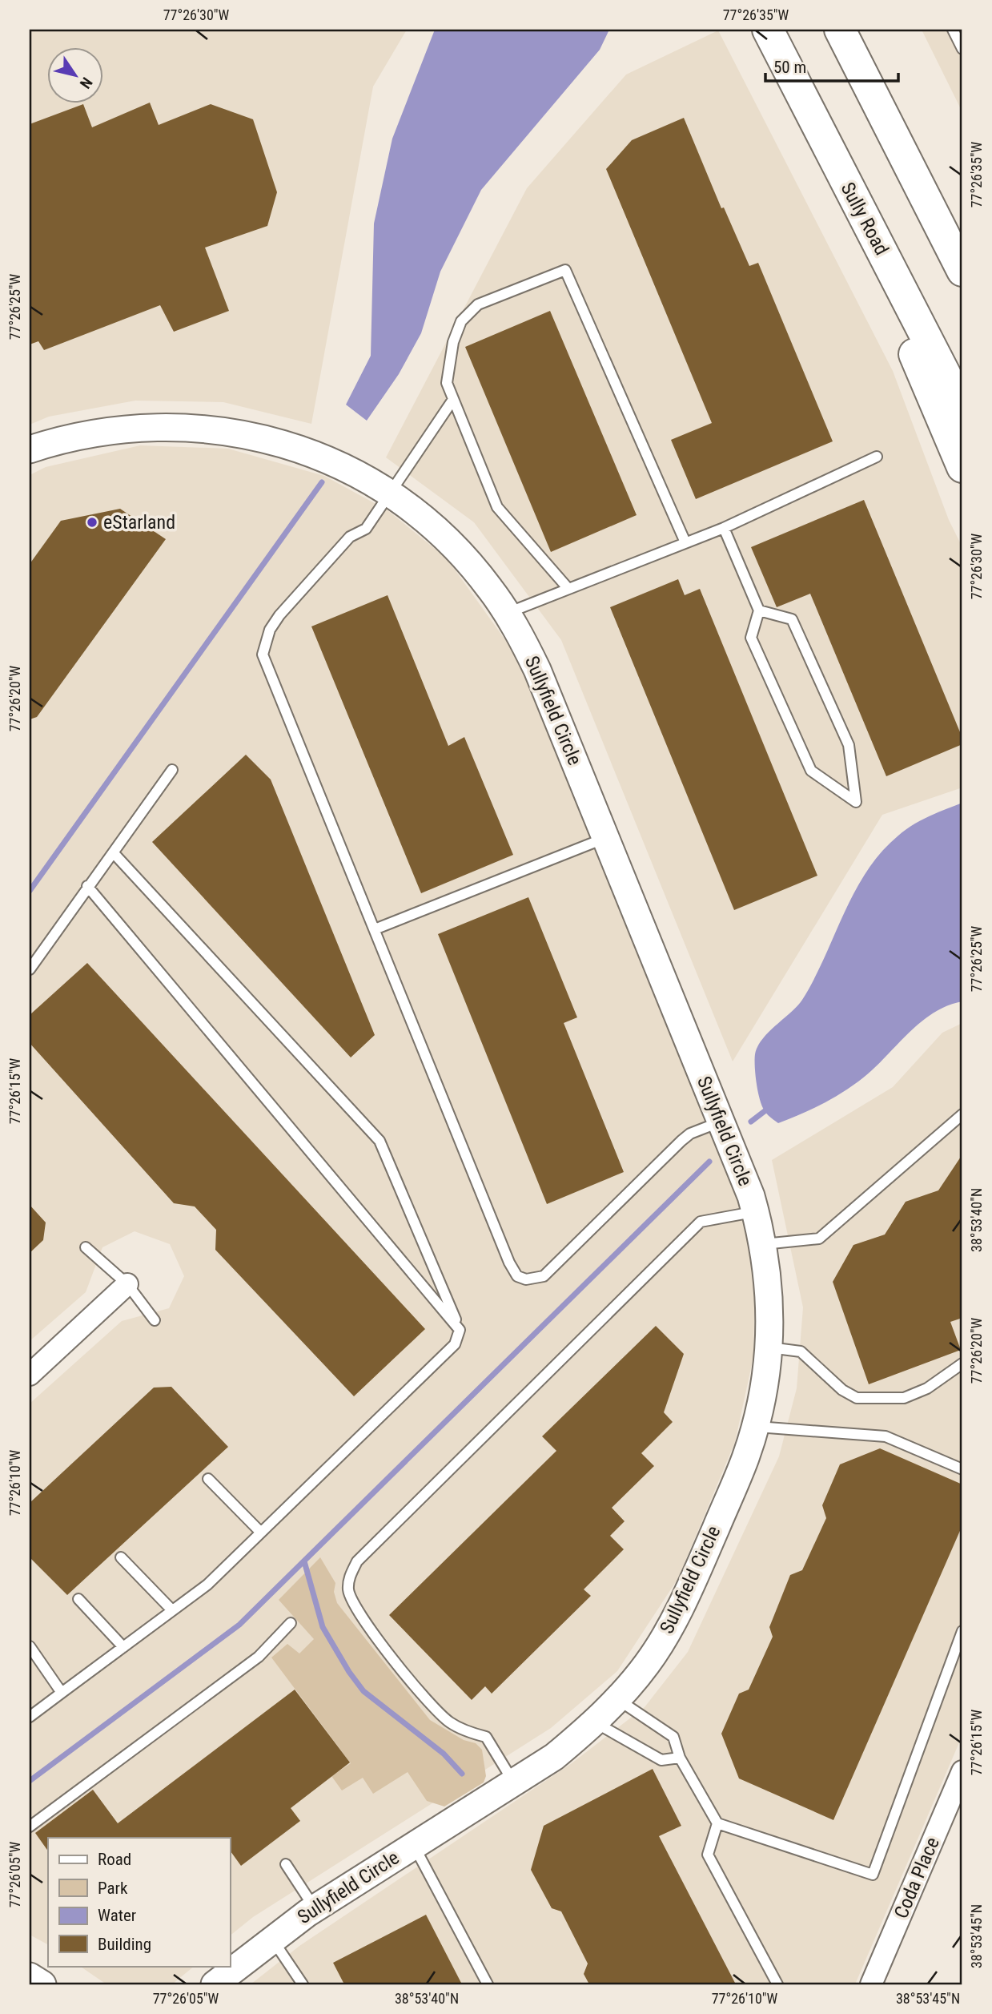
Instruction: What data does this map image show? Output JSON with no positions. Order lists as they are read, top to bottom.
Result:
{
  "streets": {
    "highway": ["Sully Road"],
    "street": ["Sullyfield Circle", "Coda Place"]
  },
  "places": ["eStarland"],
  "legend": [
    "Road",
    "Park",
    "Water",
    "Building"
  ],
  "scale_bar": "50 m",
  "north": "bottom right",
  "coordinates": [
    "77°26'30\"W",
    "77°26'35\"W",
    "77°26'25\"W",
    "77°26'20\"W",
    "77°26'15\"W",
    "38°53'40\"N",
    "77°26'10\"W",
    "77°26'05\"W",
    "38°53'45\"N"
  ]
}
